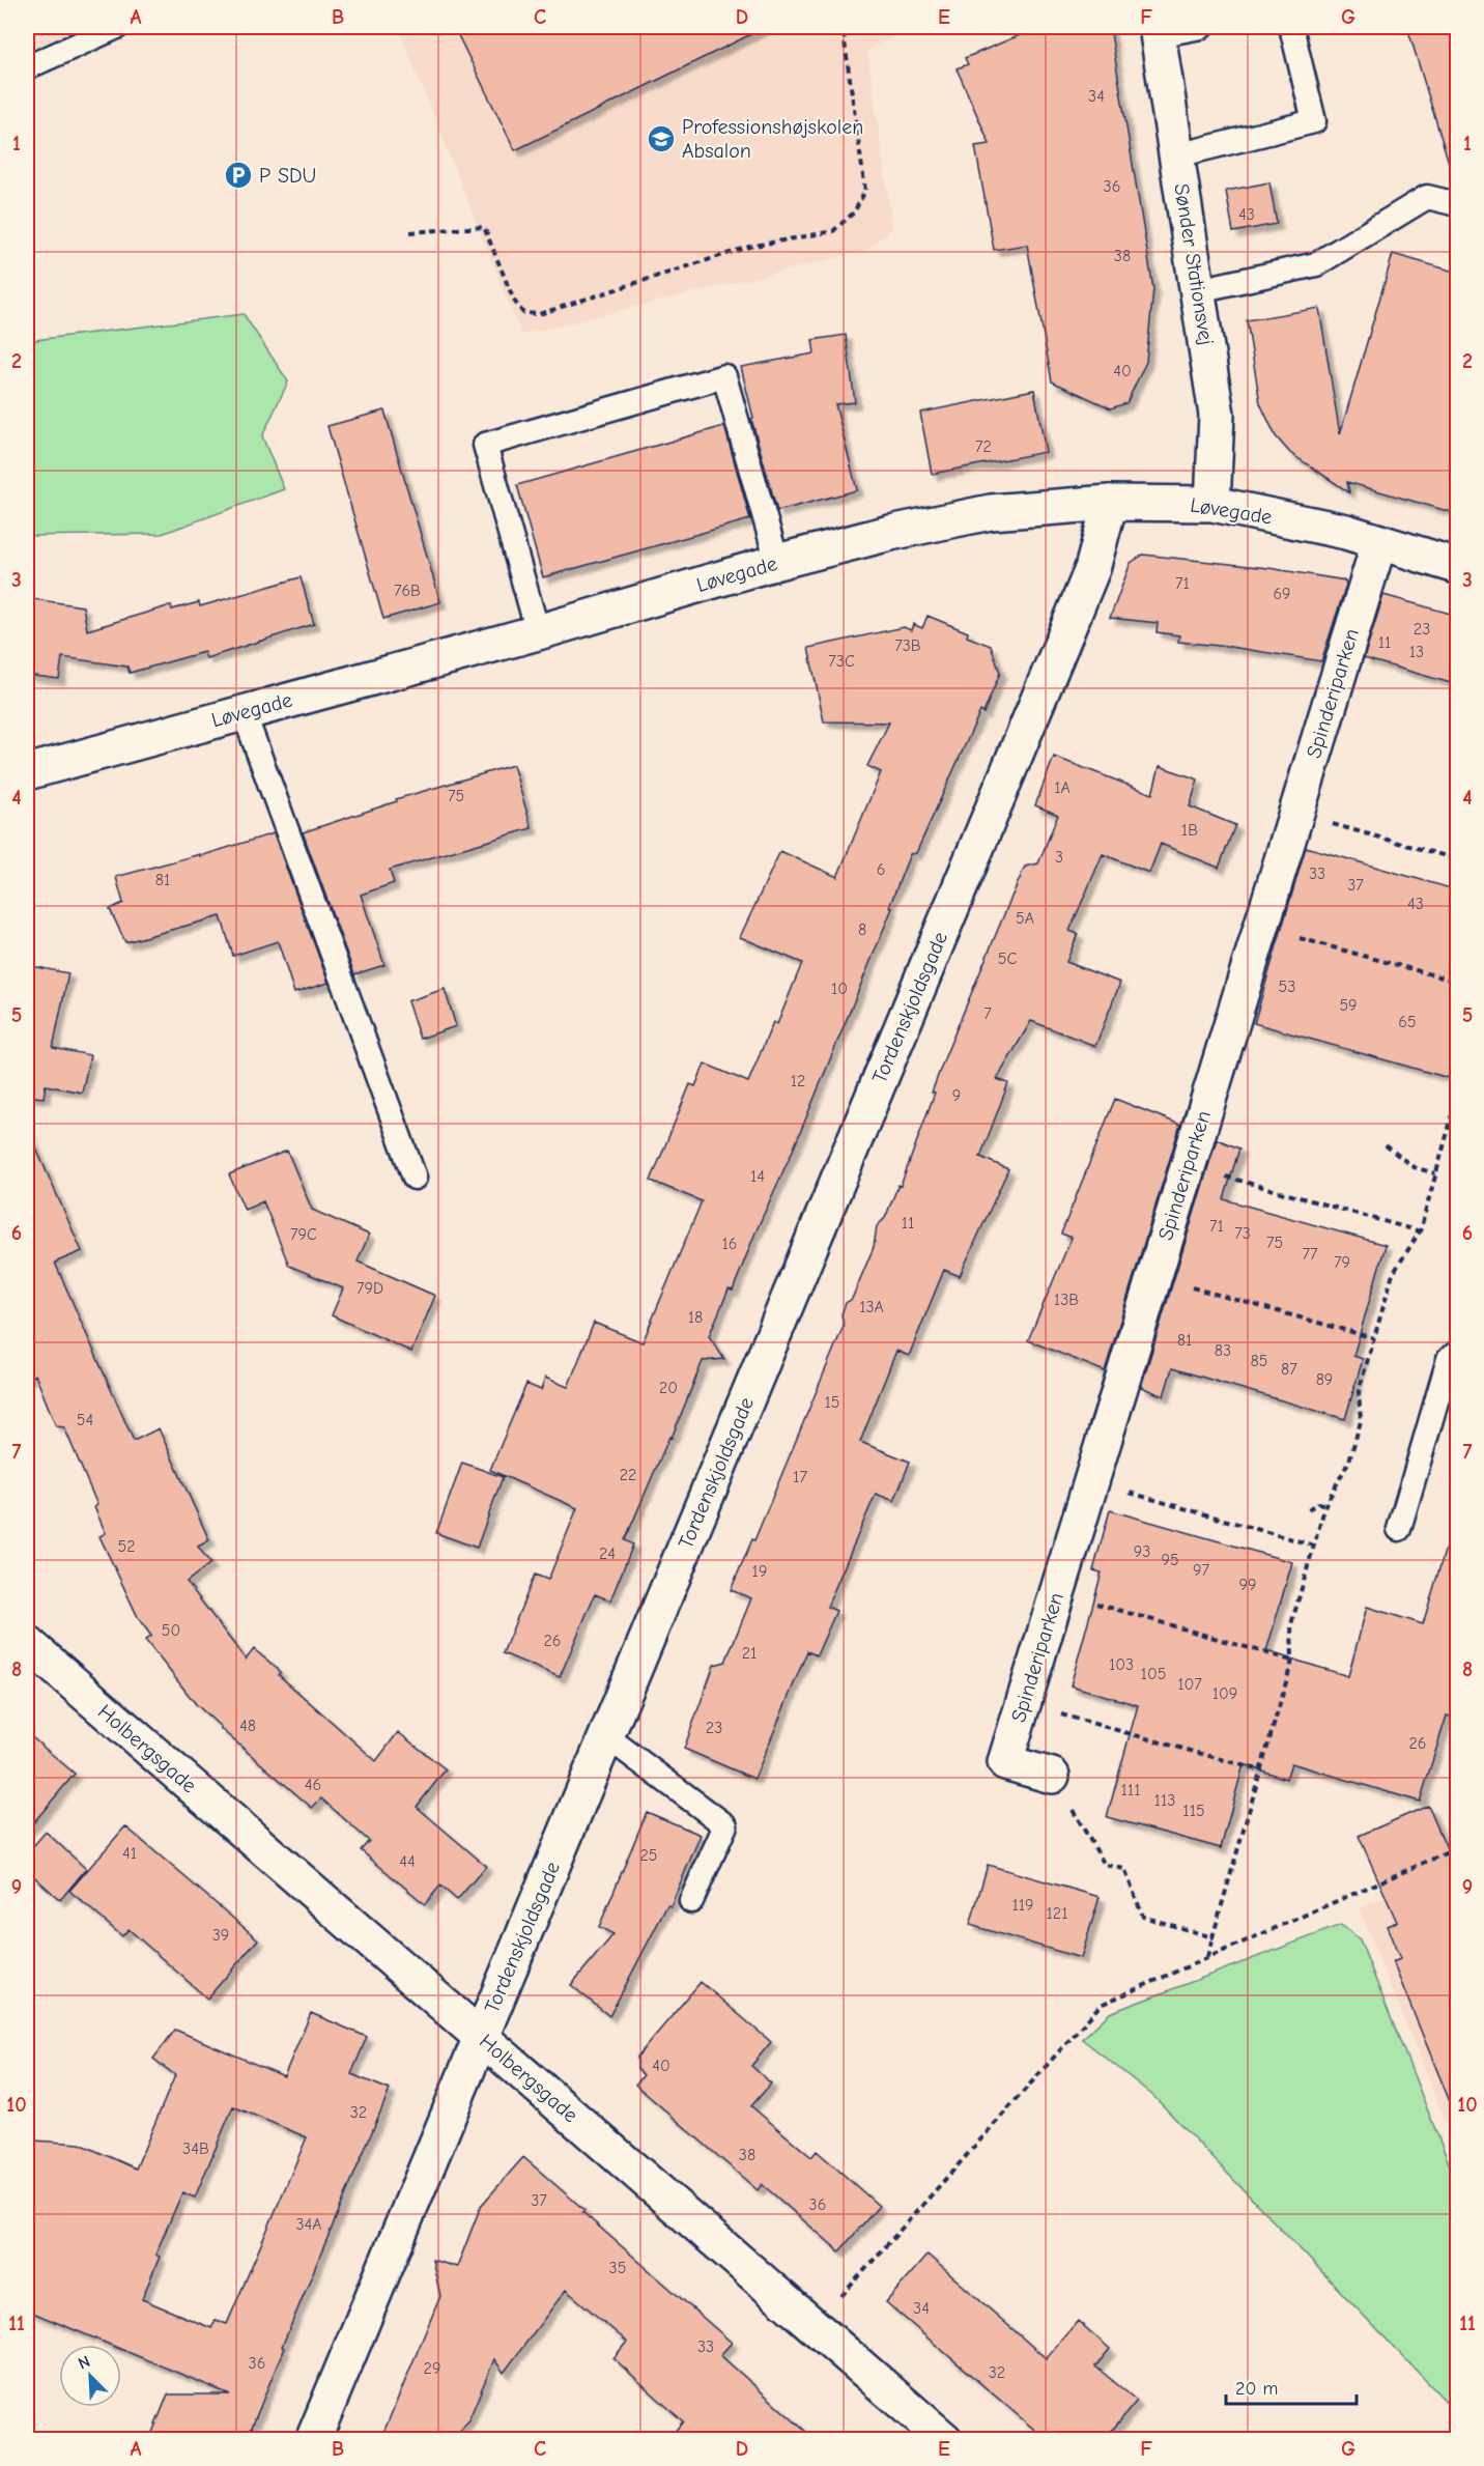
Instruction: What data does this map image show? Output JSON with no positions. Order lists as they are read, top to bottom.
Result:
{
  "streets": {
    "street": [
      "Sønder Stationsvej",
      "Løvegade",
      "Spinderiparken",
      "Tordenskjoldsgade",
      "Holbergsgade"
    ]
  },
  "crossings": [
    ["Sønder Stationsvej", "Løvegade"],
    ["Løvegade", "Spinderiparken"],
    ["Løvegade", "Tordenskjoldsgade"],
    ["Tordenskjoldsgade", "Holbergsgade"]
  ],
  "places": {
    "school or university": ["Professionshøjskolen Absalon"],
    "parking": ["P SDU"]
  },
  "house_numbers": [
    "34",
    "36",
    "43",
    "38",
    "40",
    "72",
    "71",
    "76B",
    "69",
    "23",
    "11",
    "73B",
    "13",
    "73C",
    "1A",
    "75",
    "1B",
    "3",
    "6",
    "33",
    "81",
    "37",
    "43",
    "5A",
    "8",
    "5C",
    "53",
    "10",
    "59",
    "7",
    "65",
    "12",
    "9",
    "14",
    "11",
    "71",
    "73",
    "79C",
    "75",
    "16",
    "77",
    "79",
    "79D",
    "13B",
    "13A",
    "18",
    "81",
    "83",
    "85",
    "87",
    "89",
    "20",
    "15",
    "54",
    "22",
    "17",
    "52",
    "93",
    "24",
    "95",
    "97",
    "19",
    "99",
    "50",
    "26",
    "21",
    "103",
    "105",
    "107",
    "109",
    "48",
    "23",
    "26",
    "46",
    "111",
    "113",
    "115",
    "41",
    "25",
    "44",
    "119",
    "121",
    "39",
    "40",
    "32",
    "34B",
    "38",
    "37",
    "36",
    "34A",
    "35",
    "34",
    "33",
    "36",
    "29",
    "32"
  ],
  "scale_bar": "20 m",
  "north": "top left",
  "grid": {
    "columns": [
      "A",
      "B",
      "C",
      "D",
      "E",
      "F",
      "G"
    ],
    "rows": [
      "1",
      "2",
      "3",
      "4",
      "5",
      "6",
      "7",
      "8",
      "9",
      "10",
      "11"
    ]
  }
}
